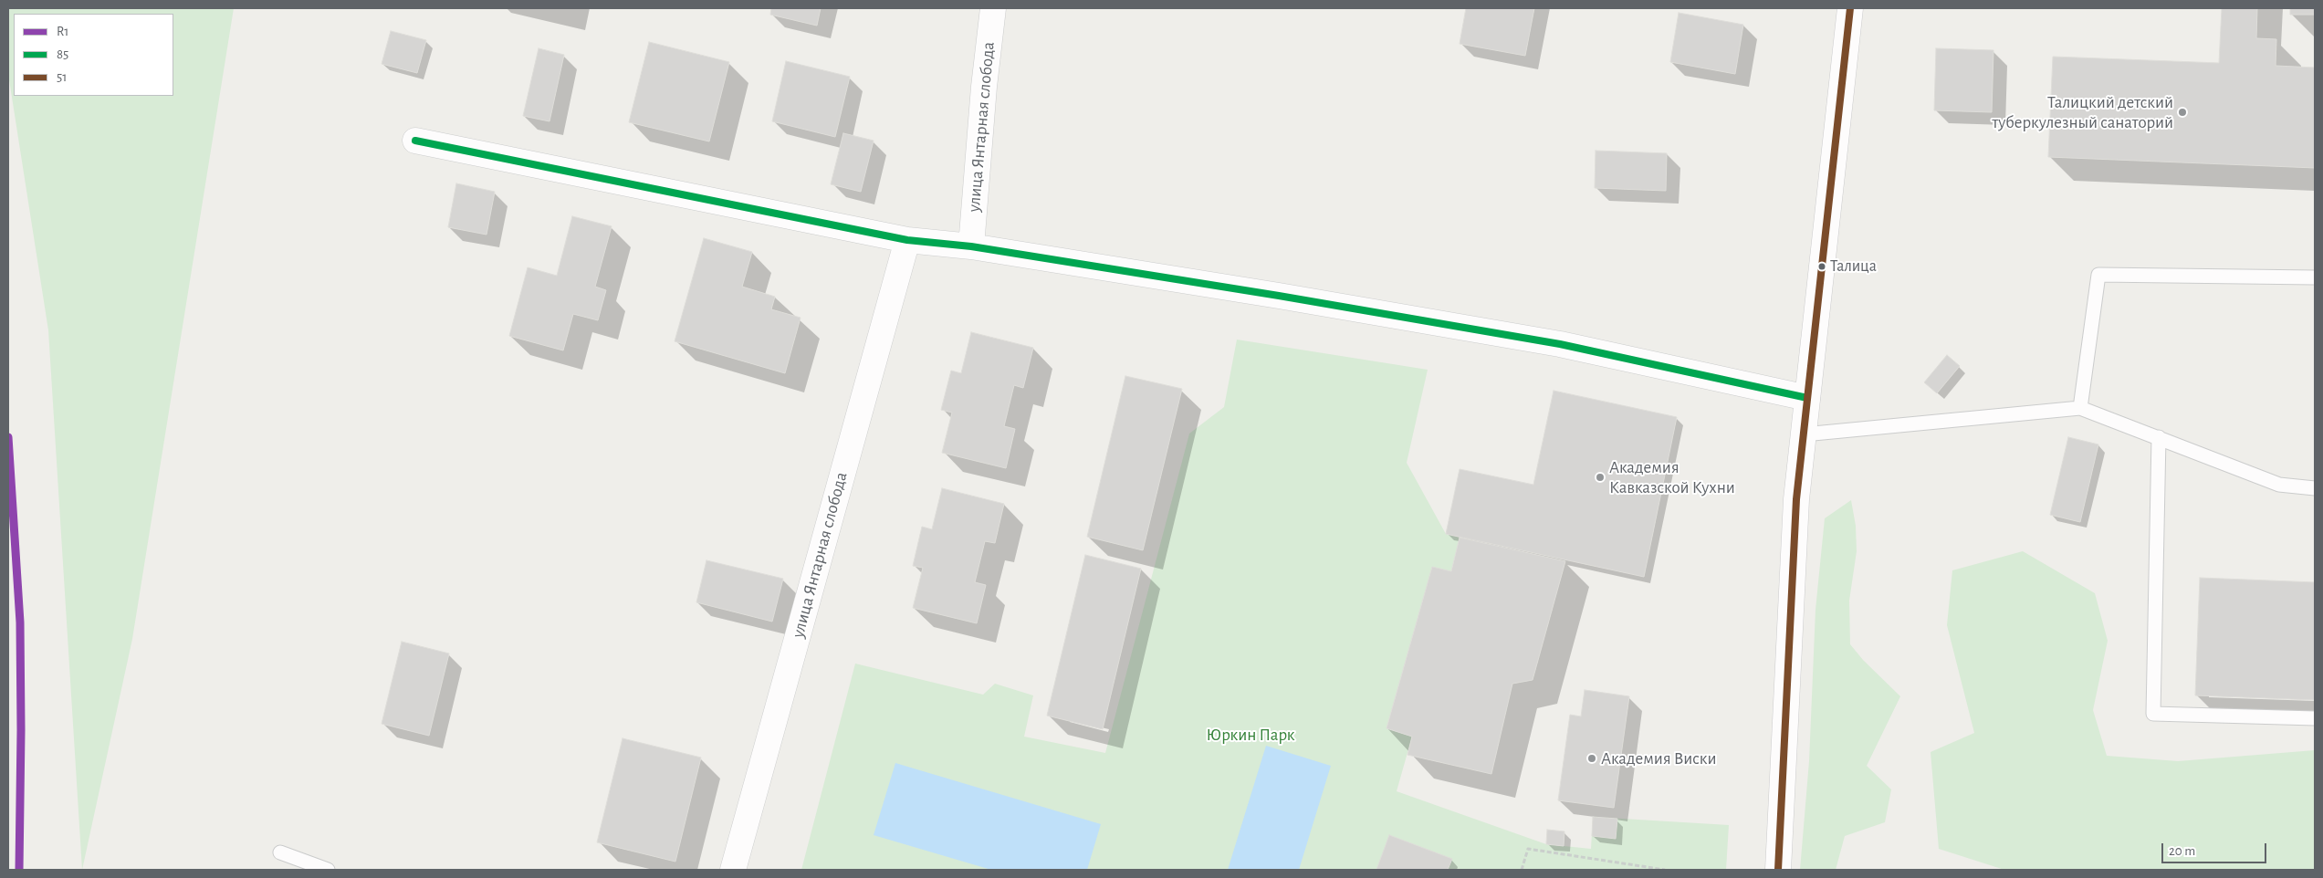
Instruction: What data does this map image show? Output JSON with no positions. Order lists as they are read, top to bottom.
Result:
{
  "streets": {
    "street": ["улица Янтарная слобода"]
  },
  "parks": ["Юркин Парк"],
  "places": [
    "Талицкий детский туберкулезный санаторий",
    "Талица",
    "Академия Кавказской Кухни",
    "Академия Виски"
  ],
  "lines": ["transit line 51", "transit line 85", "transit line R1"],
  "legend": ["R1", "85", "51"],
  "scale_bar": "20 m"
}
